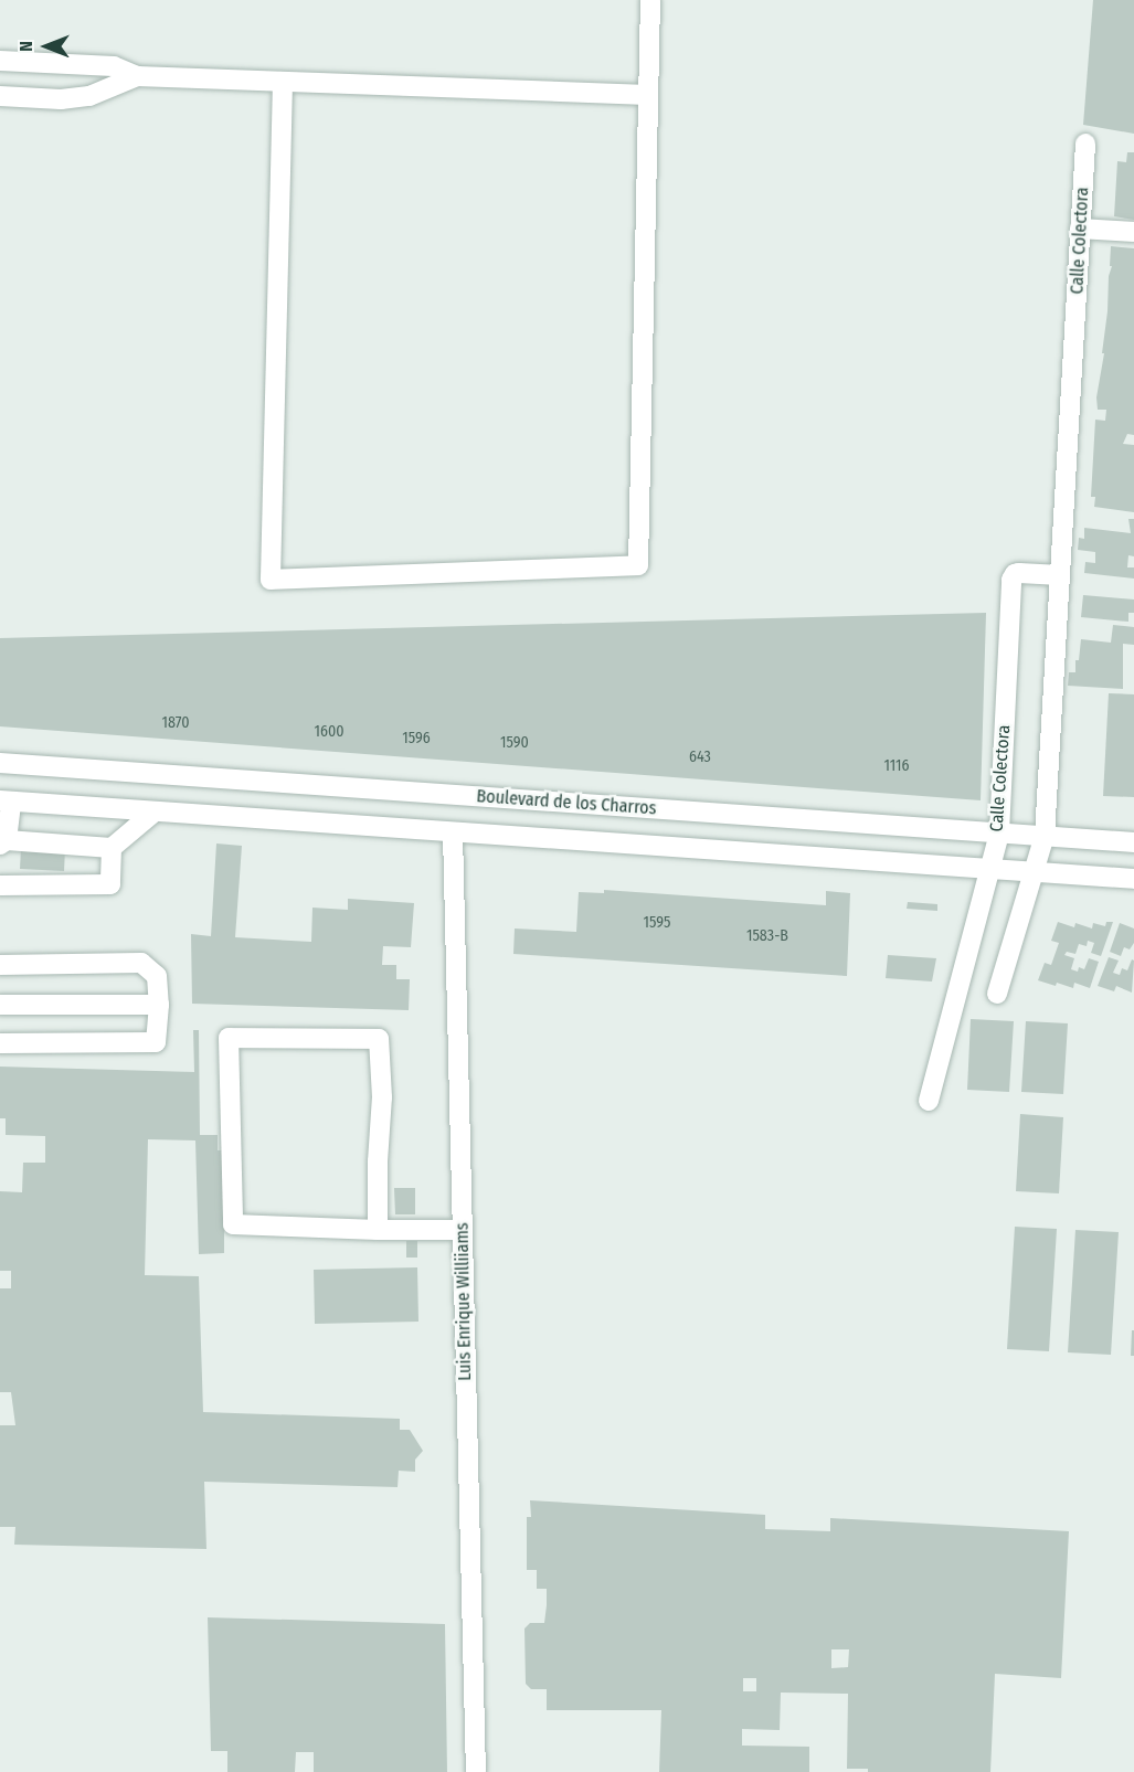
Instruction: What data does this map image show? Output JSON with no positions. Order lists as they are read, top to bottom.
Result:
{
  "streets": {
    "street": ["Calle Colectora", "Boulevard de los Charros", "Luis Enrique Williiams"]
  },
  "crossings": [
    ["Calle Colectora", "Boulevard de los Charros"],
    ["Boulevard de los Charros", "Luis Enrique Williiams"]
  ],
  "house_numbers": [
    "1870",
    "1600",
    "1596",
    "1590",
    "643",
    "1116",
    "1595",
    "1583-B"
  ],
  "north": "left"
}
